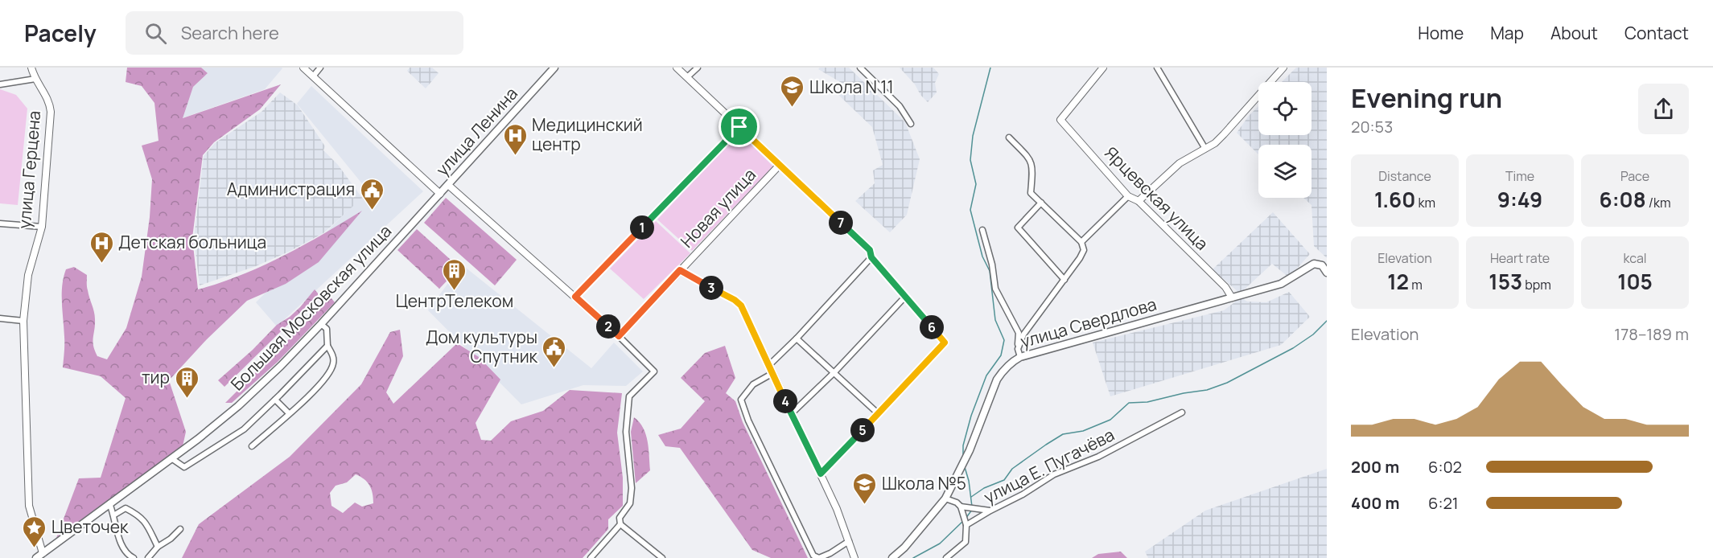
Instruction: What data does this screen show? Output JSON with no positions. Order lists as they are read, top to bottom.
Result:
{
  "streets": {
    "main road": ["улица Ленина", "Большая Московская улица", "улица Свердлова"],
    "street": [
      "улица Герцена",
      "Ярцевская улица",
      "Новая улица",
      "улица Е. Пугачёва"
    ]
  },
  "crossings": [
    ["улица Ленина", "Большая Московская улица"],
    ["улица Герцена", "Большая Московская улица"],
    ["Ярцевская улица", "улица Свердлова"]
  ],
  "places": {
    "school or university": ["Школа N 11", "Школа №5"],
    "hospital": ["Медицинский центр", "Детская больница"],
    "public building": ["Администрация", "Дом культуры Спутник"],
    "building": ["ЦентрТелеком", "тир"],
    "place": ["Цветочек"]
  },
  "page": {
    "header": "Pacely",
    "search": "Search here",
    "nav": [
      "Home",
      "Map",
      "About",
      "Contact"
    ],
    "heading": ["Evening run", "20:53"],
    "stats": [
      ["Distance", "1.60 km"],
      ["Time", "9:49"],
      ["Pace", "6:08 /km"],
      ["Elevation", "12 m"],
      ["Heart rate", "153 bpm"],
      ["kcal", "105"]
    ],
    "pins": [
      "7",
      "1",
      "3",
      "2",
      "6",
      "4",
      "5"
    ],
    "chart": ["Elevation", "178–189 m"],
    "list": [
      {
        "name": "200 m",
        "note": "6:02"
      },
      {
        "name": "400 m",
        "note": "6:21"
      }
    ]
  }
}
